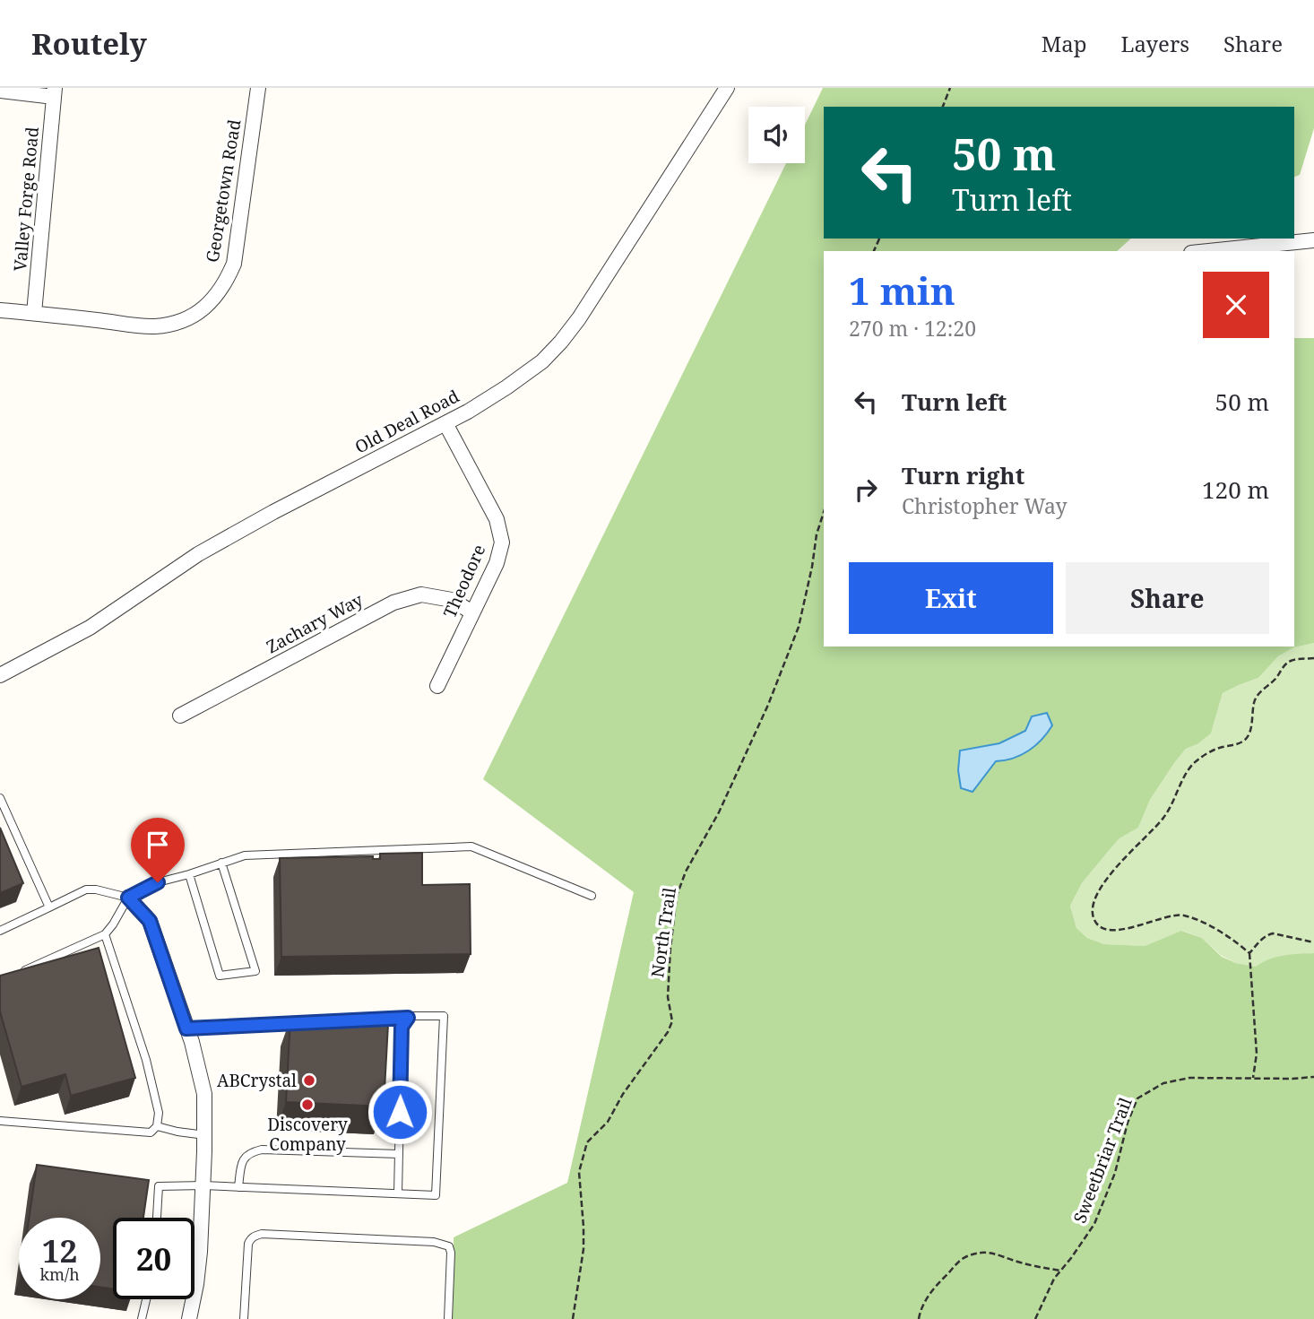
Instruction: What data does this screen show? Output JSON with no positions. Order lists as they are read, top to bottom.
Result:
{
  "streets": {
    "street": [
      "Georgetown Road",
      "Valley Forge Road",
      "Old Deal Road",
      "Theodore",
      "Zachary Way"
    ],
    "path": ["North Trail", "Sweetbriar Trail"]
  },
  "crossings": [
    ["Georgetown Road", "Valley Forge Road"],
    ["Old Deal Road", "Theodore"],
    ["Theodore", "Zachary Way"]
  ],
  "places": ["ABCrystal", "Discovery Company"],
  "page": {
    "header": "Routely",
    "nav": ["Map", "Layers", "Share"],
    "turn": ["50 m", "Turn left"],
    "heading": ["1 min", "270 m · 12:20"],
    "list": [
      {
        "name": "Turn left",
        "value": "50 m"
      },
      {
        "name": "Turn right",
        "note": "Christopher Way",
        "value": "120 m"
      }
    ],
    "buttons": ["Exit", "Share"],
    "speed": "12 km/h",
    "limit": "20"
  }
}
